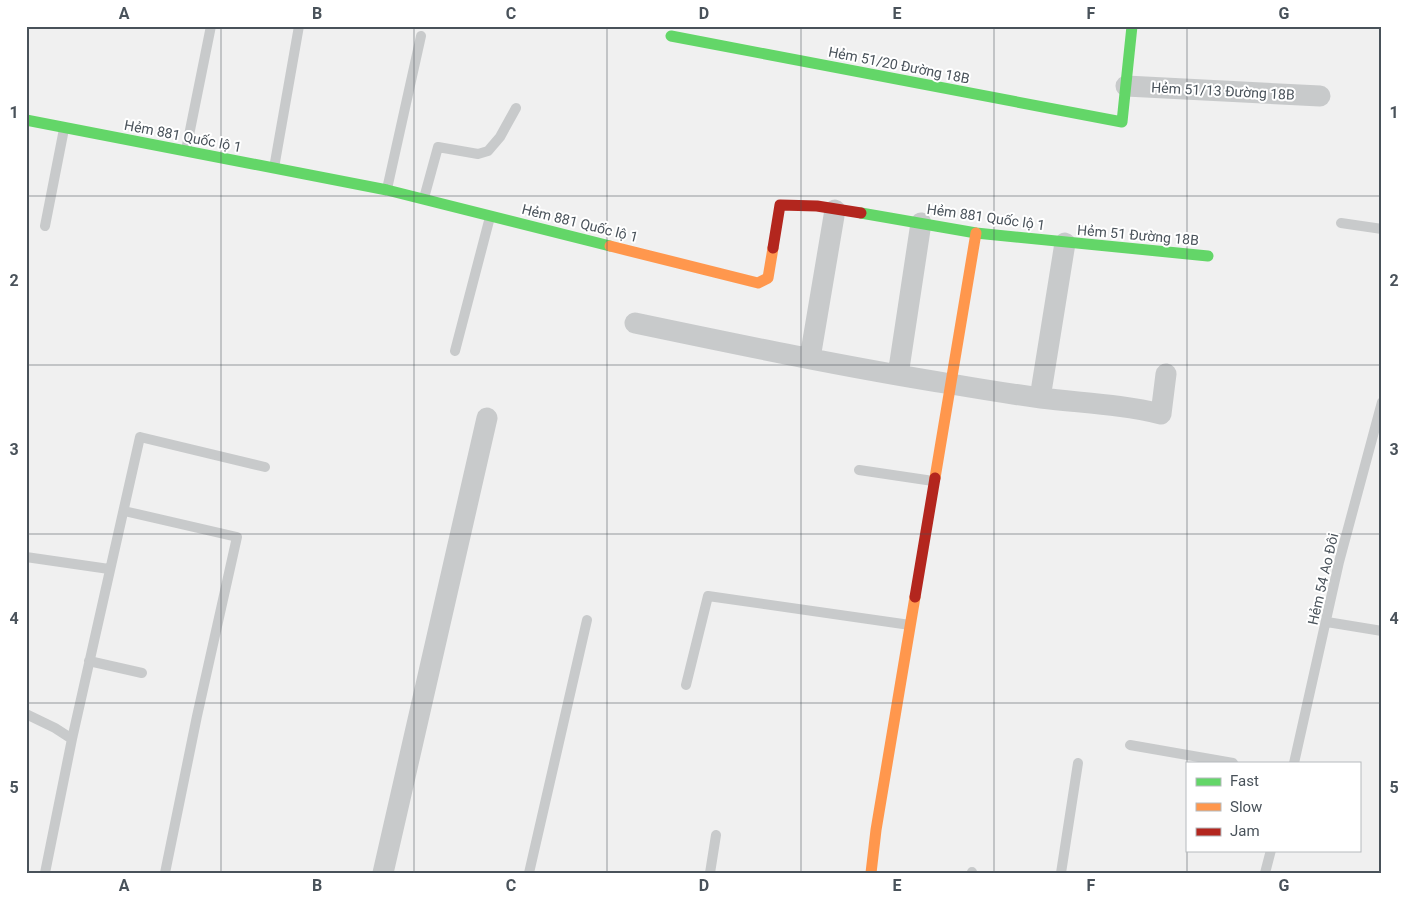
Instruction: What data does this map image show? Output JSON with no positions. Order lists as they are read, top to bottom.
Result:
{
  "streets": {
    "street": [
      "Hẻm 51/20 Đường 18B",
      "Hẻm 51/13 Đường 18B",
      "Hẻm 881 Quốc lộ 1",
      "Hẻm 51 Đường 18B"
    ],
    "lane": ["Hẻm 54 Ao Đôi"]
  },
  "crossings": [
    ["Hẻm 51/20 Đường 18B", "Hẻm 51/13 Đường 18B"],
    ["Hẻm 881 Quốc lộ 1", "Hẻm 51 Đường 18B"]
  ],
  "legend": ["Fast", "Slow", "Jam"],
  "grid": {
    "columns": [
      "A",
      "B",
      "C",
      "D",
      "E",
      "F",
      "G"
    ],
    "rows": [
      "1",
      "2",
      "3",
      "4",
      "5"
    ]
  }
}
